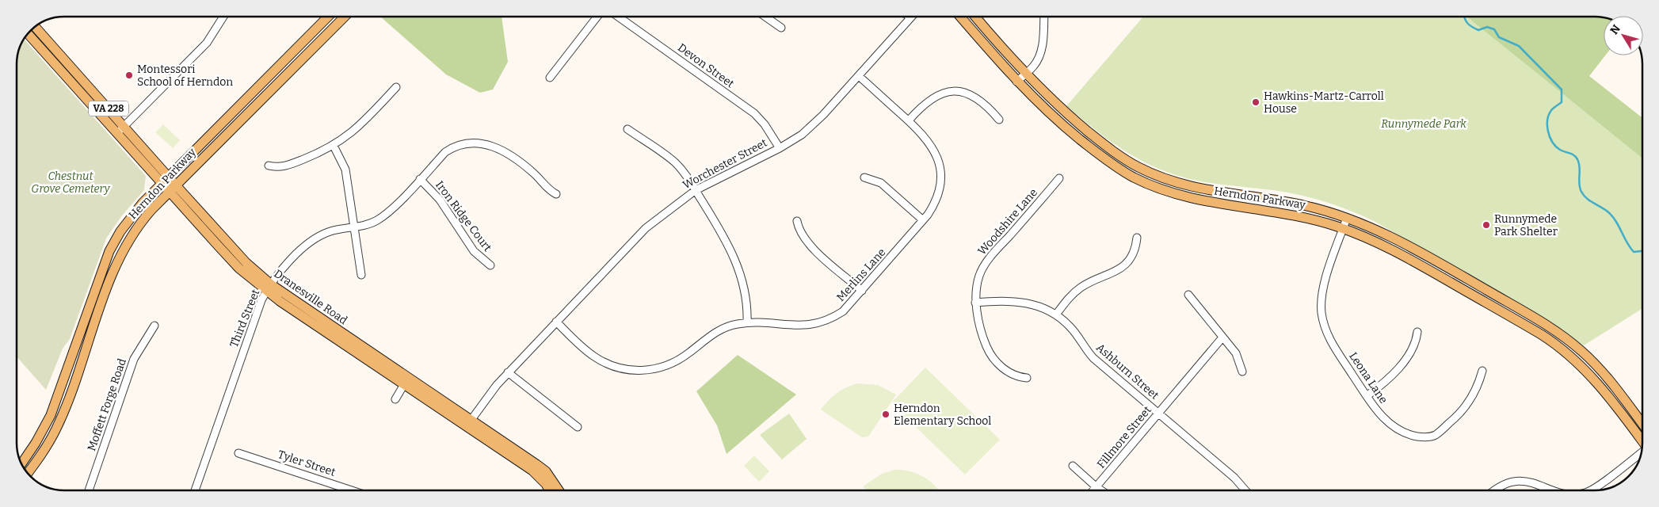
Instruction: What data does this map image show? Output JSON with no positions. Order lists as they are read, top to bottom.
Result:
{
  "streets": {
    "main road": ["VA 228", "Herndon Parkway", "Dranesville Road"],
    "street": [
      "Devon Street",
      "Worchester Street",
      "Iron Ridge Court",
      "Woodshire Lane",
      "Merlins Lane",
      "Third Street",
      "Ashburn Street",
      "Leona Lane",
      "Moffett Forge Road",
      "Fillmore Street",
      "Tyler Street"
    ]
  },
  "crossings": [
    ["Devon Street", "Worchester Street"],
    ["Worchester Street", "Merlins Lane"],
    ["Worchester Street", "Dranesville Road"],
    ["Herndon Parkway", "Dranesville Road"],
    ["Herndon Parkway", "Leona Lane"],
    ["Iron Ridge Court", "Third Street"],
    ["Woodshire Lane", "Ashburn Street"],
    ["Dranesville Road", "Third Street"],
    ["Ashburn Street", "Fillmore Street"]
  ],
  "parks": ["Runnymede Park", "Chestnut Grove Cemetery"],
  "places": [
    "Montessori School of Herndon",
    "Hawkins-Martz-Carroll House",
    "Runnymede Park Shelter",
    "Herndon Elementary School"
  ],
  "north": "top left"
}
